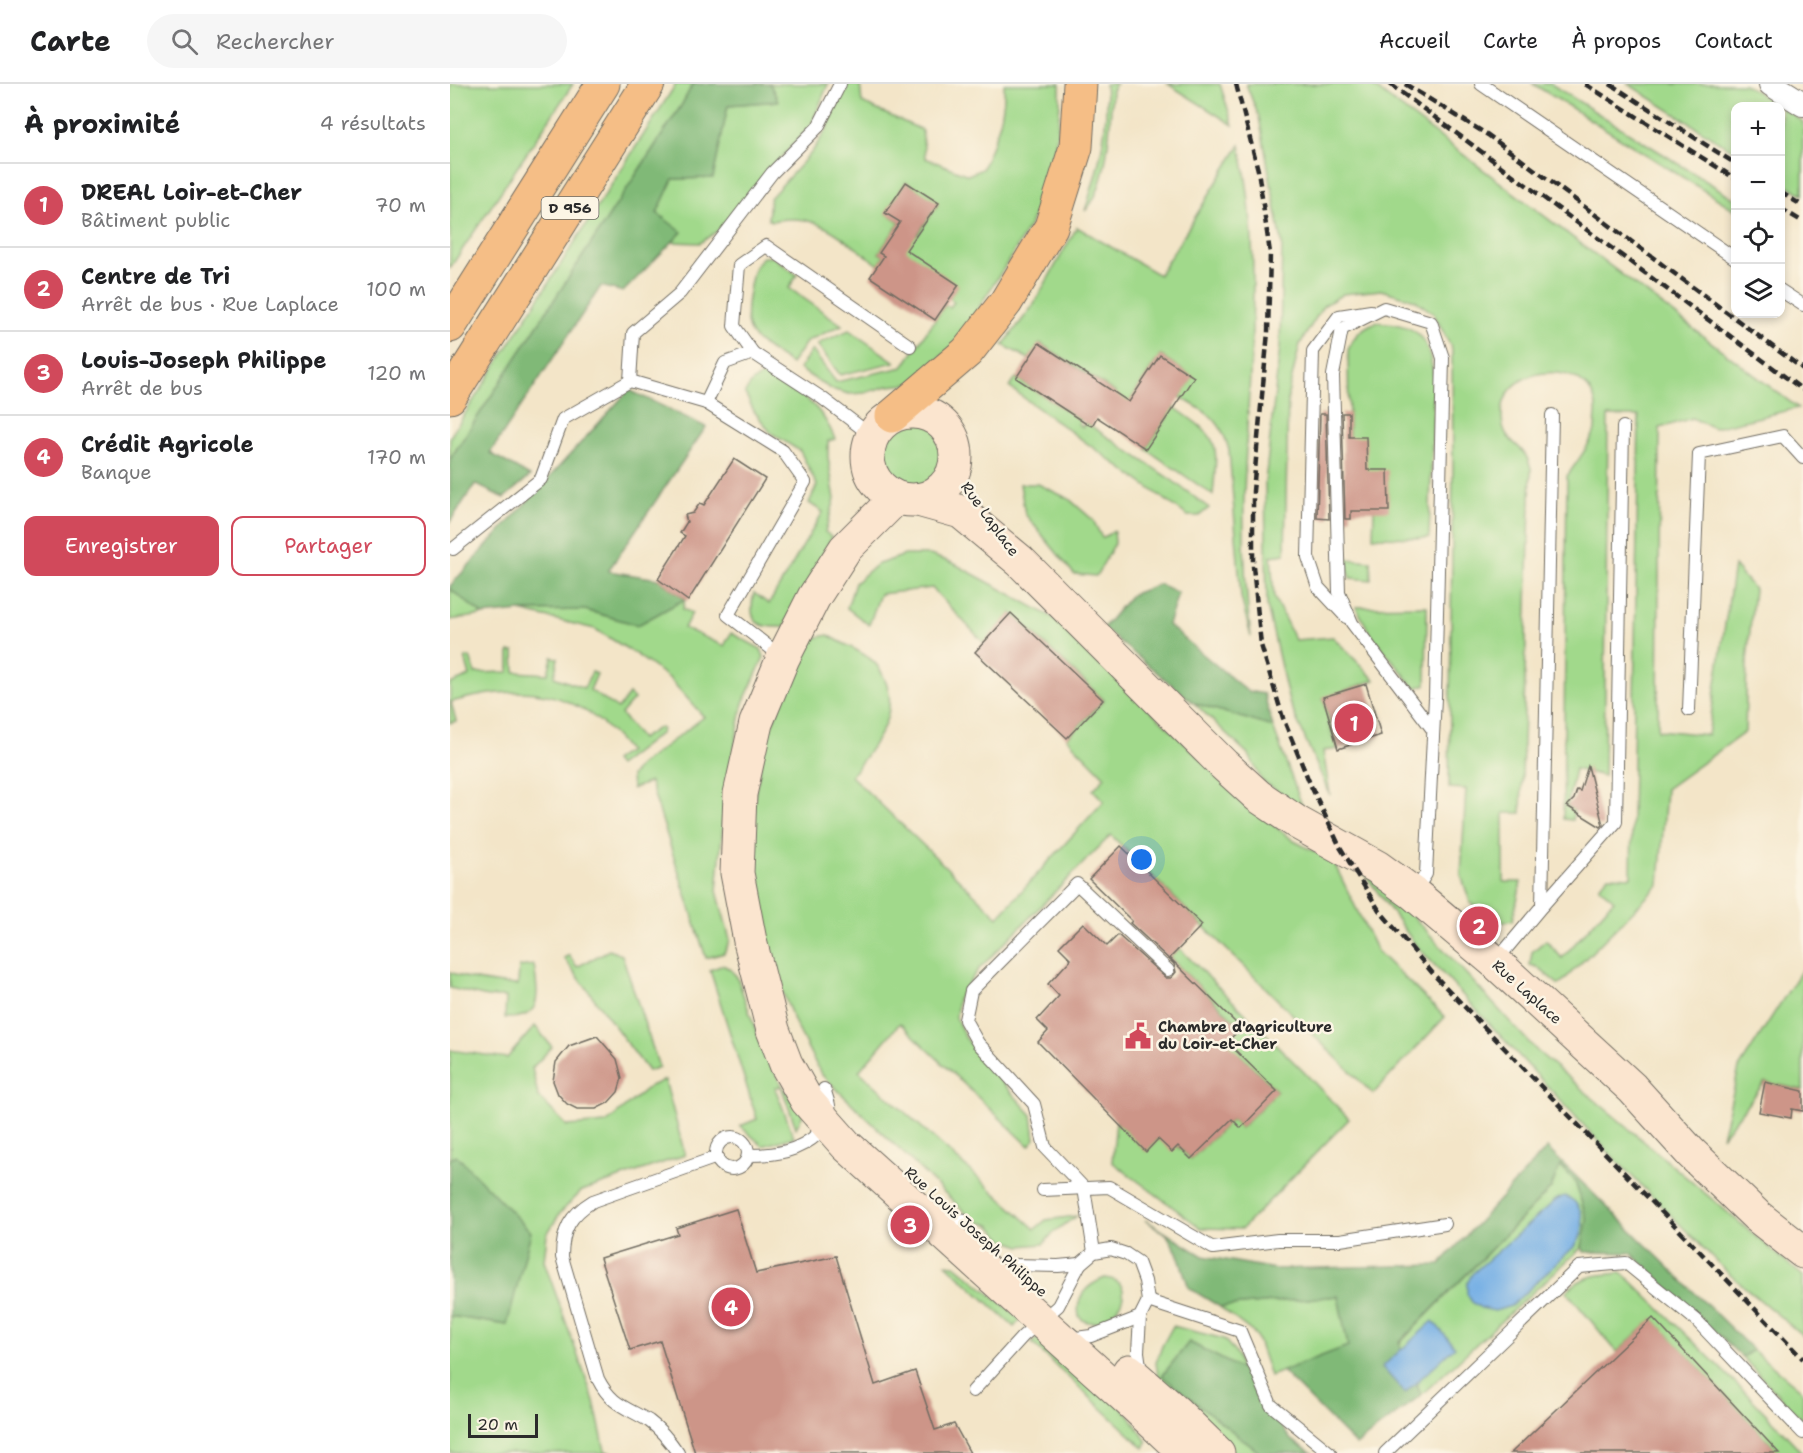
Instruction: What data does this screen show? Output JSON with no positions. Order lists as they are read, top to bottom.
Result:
{
  "streets": {
    "main road": ["D 956", "Rue Laplace", "Rue Louis Joseph Philippe"]
  },
  "crossings": [
    ["Rue Laplace", "Rue Louis Joseph Philippe"]
  ],
  "places": {
    "public building": ["Chambre d'agriculture du Loir-et-Cher"]
  },
  "scale_bar": "20 m",
  "page": {
    "header": "Carte",
    "search": "Rechercher",
    "nav": [
      "Accueil",
      "Carte",
      "À propos",
      "Contact"
    ],
    "heading": ["À proximité", "4 résultats"],
    "map_buttons": ["+", "−"],
    "list": [
      {
        "mark": "1",
        "name": "DREAL Loir-et-Cher",
        "note": "Bâtiment public",
        "value": "70 m"
      },
      {
        "mark": "2",
        "name": "Centre de Tri",
        "note": "Arrêt de bus · Rue Laplace",
        "value": "100 m"
      },
      {
        "mark": "3",
        "name": "Louis-Joseph Philippe",
        "note": "Arrêt de bus",
        "value": "120 m"
      },
      {
        "mark": "4",
        "name": "Crédit Agricole",
        "note": "Banque",
        "value": "170 m"
      }
    ],
    "buttons": ["Enregistrer", "Partager"],
    "pins": [
      "1",
      "2",
      "3",
      "4"
    ],
    "scale": "20 m"
  }
}
